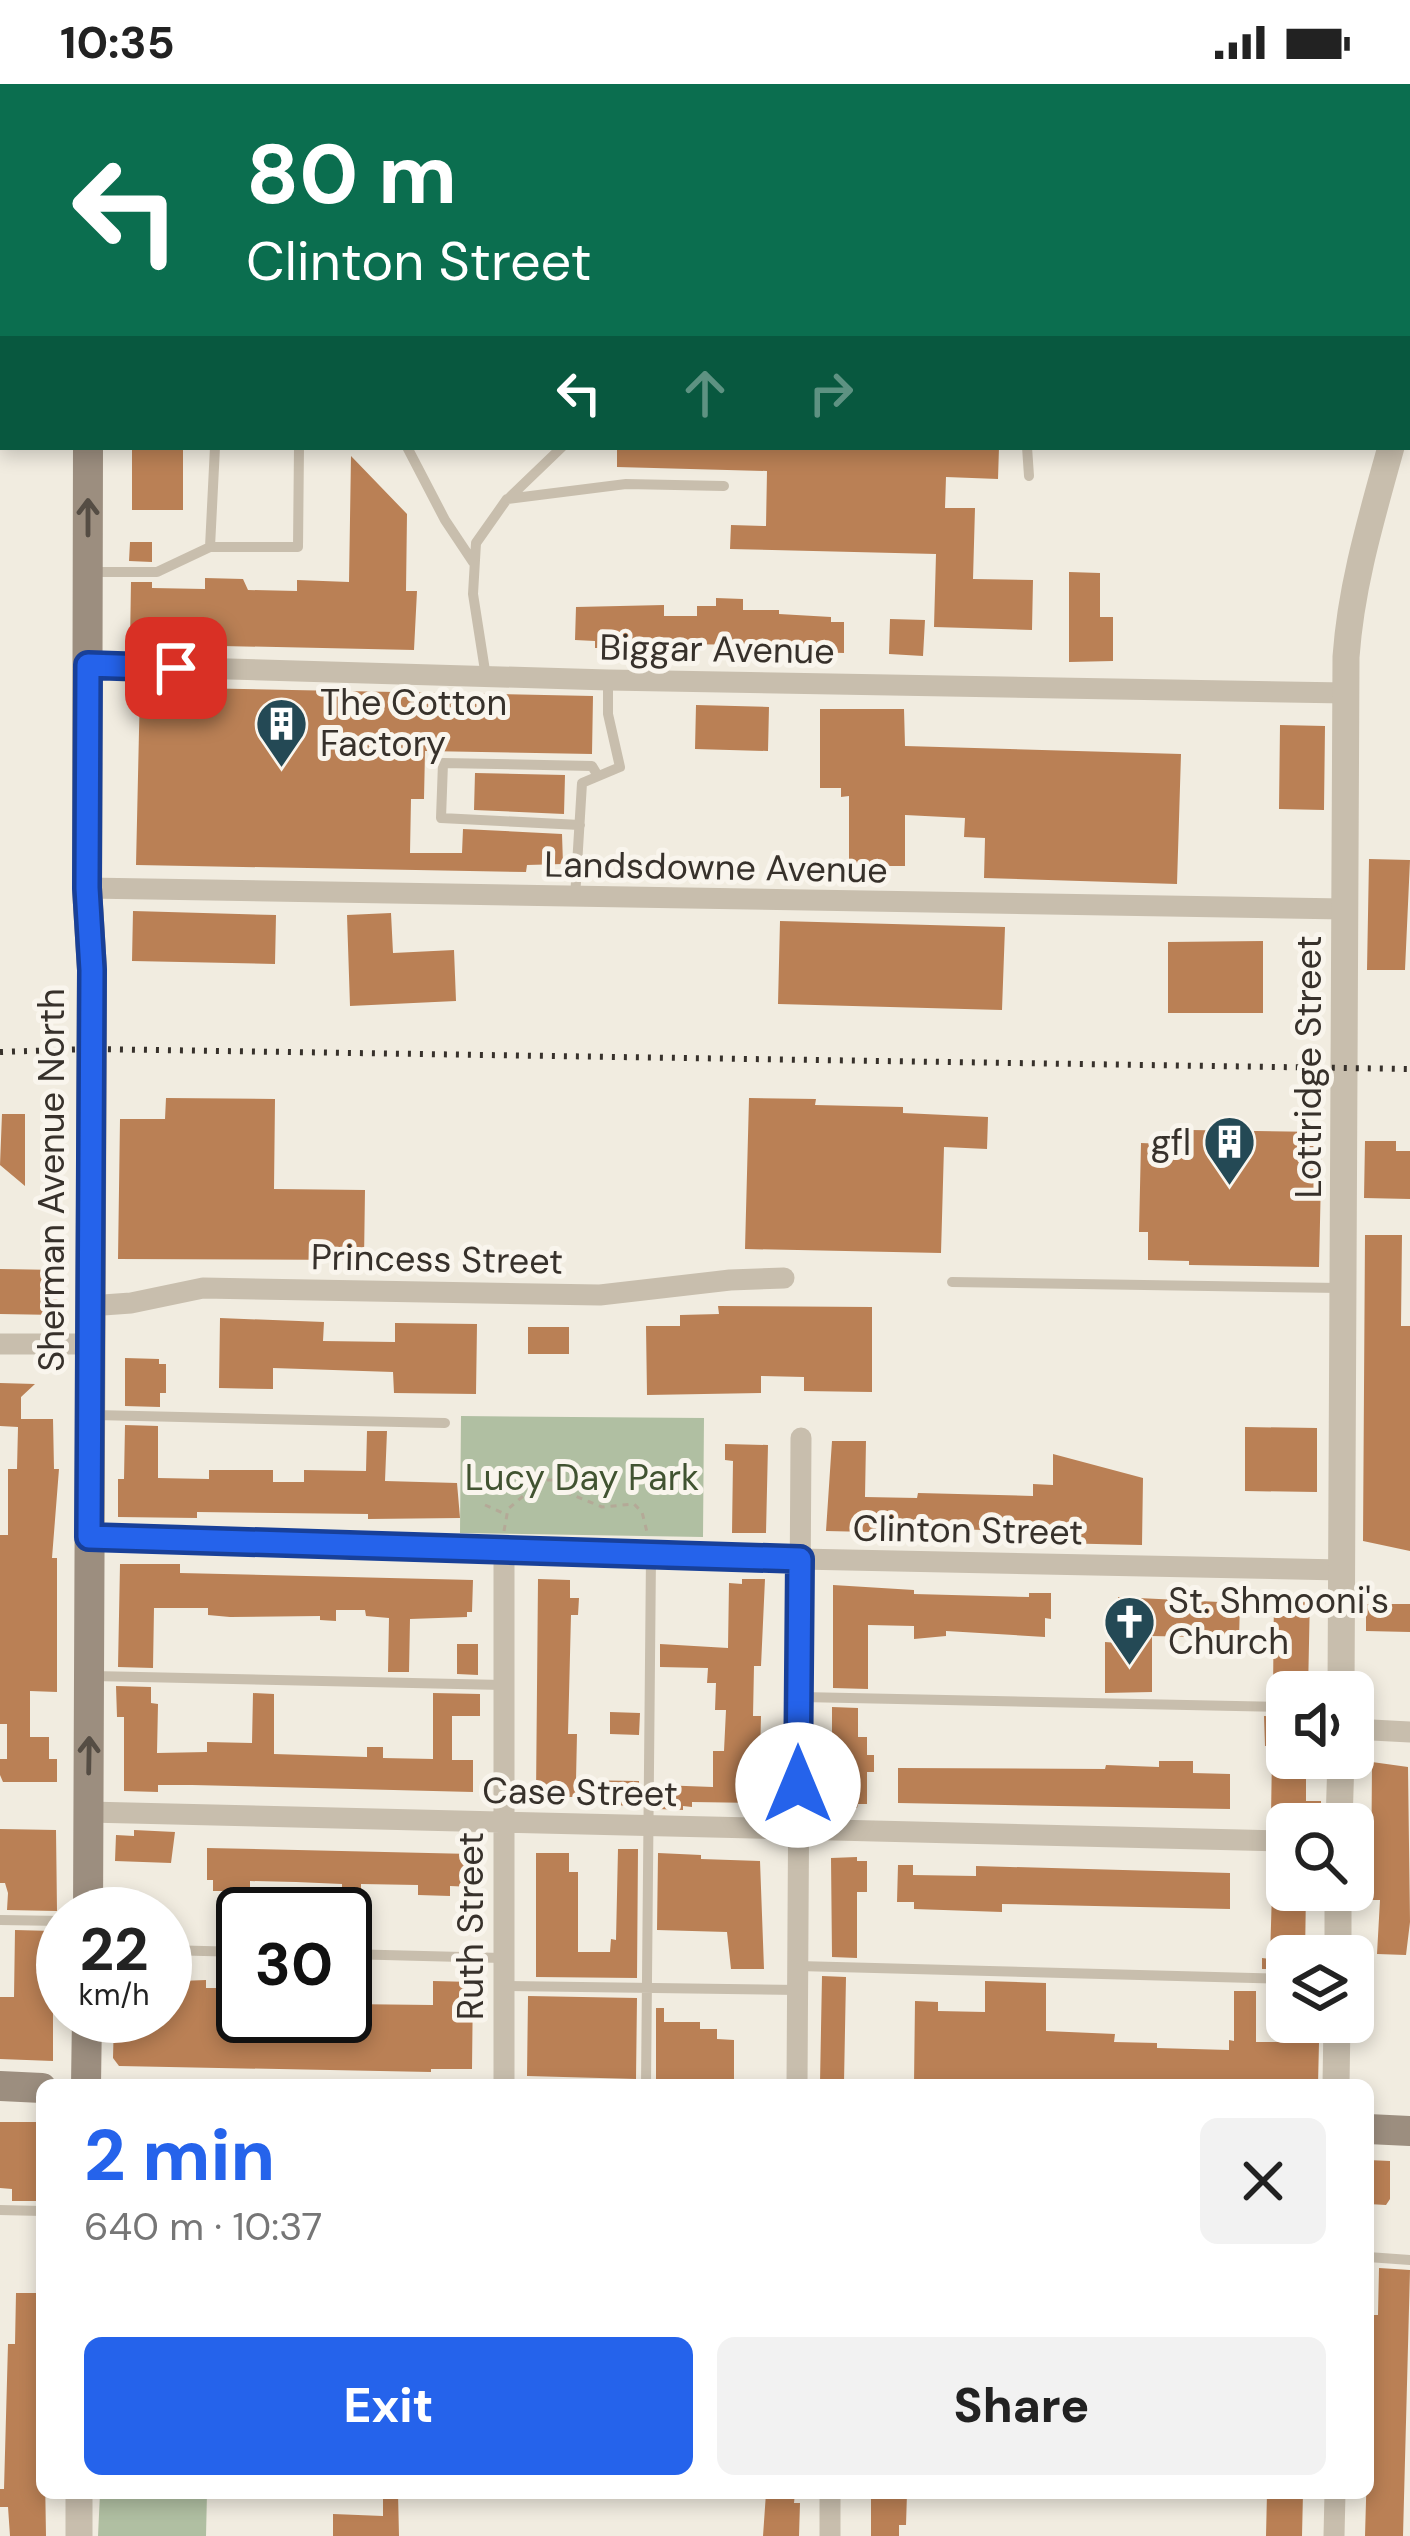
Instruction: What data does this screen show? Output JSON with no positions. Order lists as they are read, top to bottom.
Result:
{
  "streets": {
    "main road": ["Sherman Avenue North"],
    "street": [
      "Biggar Avenue",
      "Landsdowne Avenue",
      "Lottridge Street",
      "Princess Street",
      "Clinton Street",
      "Case Street",
      "Ruth Street"
    ]
  },
  "crossings": [
    ["Biggar Avenue", "Lottridge Street"],
    ["Biggar Avenue", "Sherman Avenue North"],
    ["Landsdowne Avenue", "Lottridge Street"],
    ["Landsdowne Avenue", "Sherman Avenue North"],
    ["Lottridge Street", "Clinton Street"],
    ["Sherman Avenue North", "Princess Street"],
    ["Sherman Avenue North", "Clinton Street"],
    ["Sherman Avenue North", "Case Street"],
    ["Clinton Street", "Ruth Street"],
    ["Case Street", "Ruth Street"]
  ],
  "parks": ["Lucy Day Park"],
  "places": {
    "building": ["The Cotton Factory", "gfl"],
    "church": ["St. Shmooni's Church"]
  },
  "page": {
    "status": "10:35",
    "turn": ["80 m", "Clinton Street"],
    "speed": "22 km/h",
    "limit": "30",
    "heading": ["2 min", "640 m · 10:37"],
    "buttons": ["Exit", "Share"]
  }
}
